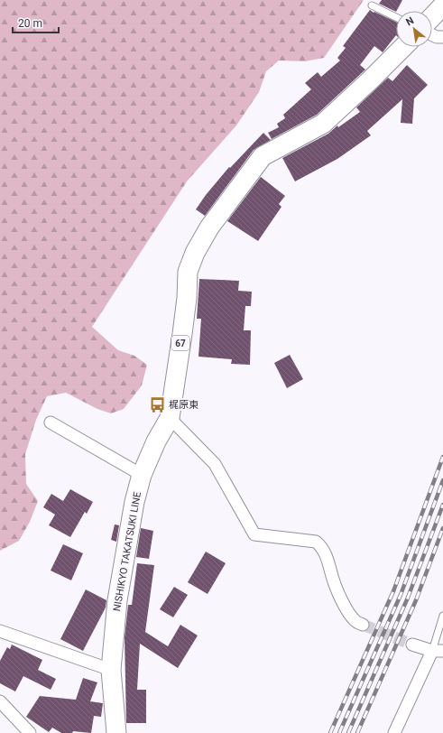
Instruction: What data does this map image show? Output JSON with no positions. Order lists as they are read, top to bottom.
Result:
{
  "streets": {
    "main road": ["67", "NISHIKYO TAKATSUKI LINE"]
  },
  "places": {
    "bus stop": ["梶原東"]
  },
  "scale_bar": "20 m",
  "north": "top left"
}
